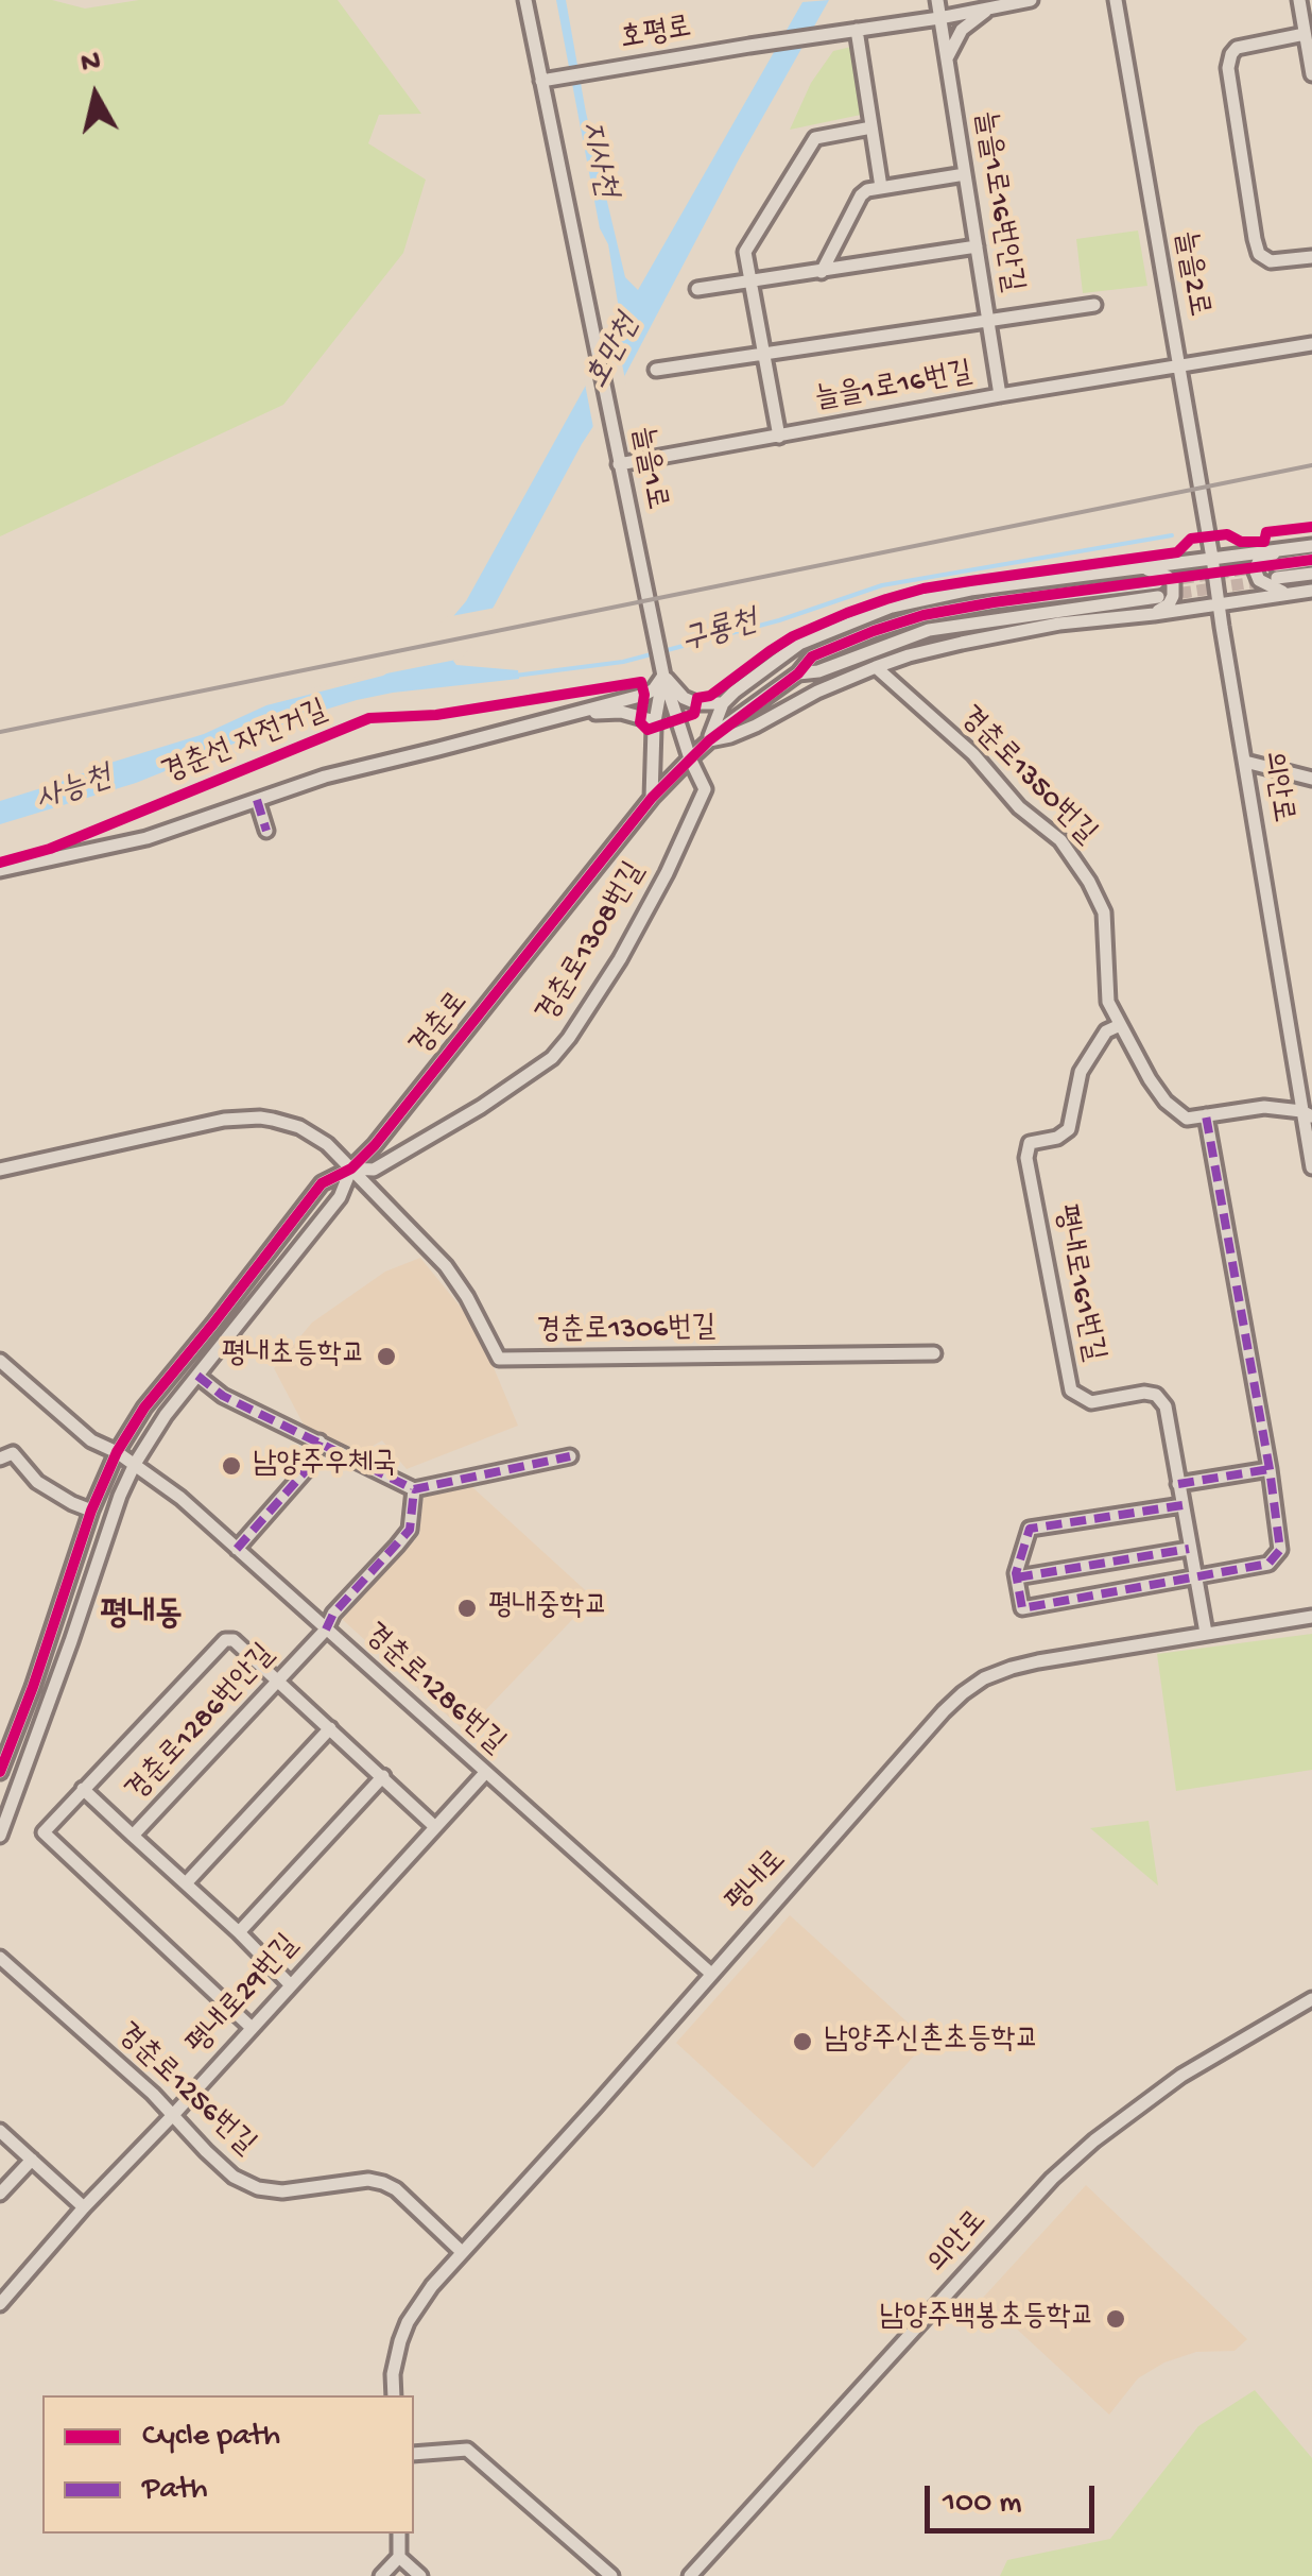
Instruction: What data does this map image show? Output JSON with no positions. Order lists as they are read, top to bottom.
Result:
{
  "streets": {
    "street": [
      "호평로",
      "늘을1로16번안길",
      "늘을2로",
      "늘을1로16번길",
      "늘을1로",
      "경춘로1350번길",
      "의안로",
      "경춘로1308번길",
      "경춘로",
      "평내로161번길",
      "경춘로1306번길",
      "경춘로1286번길",
      "경춘로1286번안길",
      "평내로",
      "평내로29번길",
      "경춘로1256번길"
    ],
    "cycle path": ["경춘선 자전거길"]
  },
  "crossings": [
    ["호평로", "늘을1로16번안길"],
    ["호평로", "늘을1로"],
    ["늘을1로16번안길", "늘을1로16번길"],
    ["늘을2로", "늘을1로16번길"],
    ["늘을2로", "의안로"],
    ["늘을1로16번길", "늘을1로"],
    ["늘을1로", "경춘로1308번길"],
    ["늘을1로", "경춘로"],
    ["경춘로1350번길", "평내로161번길"],
    ["경춘로1308번길", "경춘로"],
    ["경춘로1308번길", "경춘로1306번길"],
    ["경춘로", "경춘로1306번길"],
    ["경춘로", "경춘로1286번길"],
    ["평내로161번길", "평내로"],
    ["경춘로1286번길", "경춘로1286번안길"],
    ["경춘로1286번길", "평내로"],
    ["경춘로1286번길", "평내로29번길"],
    ["경춘로1286번안길", "평내로29번길"],
    ["평내로", "경춘로1256번길"],
    ["평내로29번길", "경춘로1256번길"]
  ],
  "districts": ["평내동"],
  "water": [
    "지사천",
    "호만천",
    "구룡천",
    "사능천"
  ],
  "places": [
    "평내초등학교",
    "남양주우체국",
    "평내중학교",
    "남양주신촌초등학교",
    "남양주백봉초등학교"
  ],
  "legend": ["Cycle path", "Path"],
  "scale_bar": "100 m",
  "north": "top"
}
